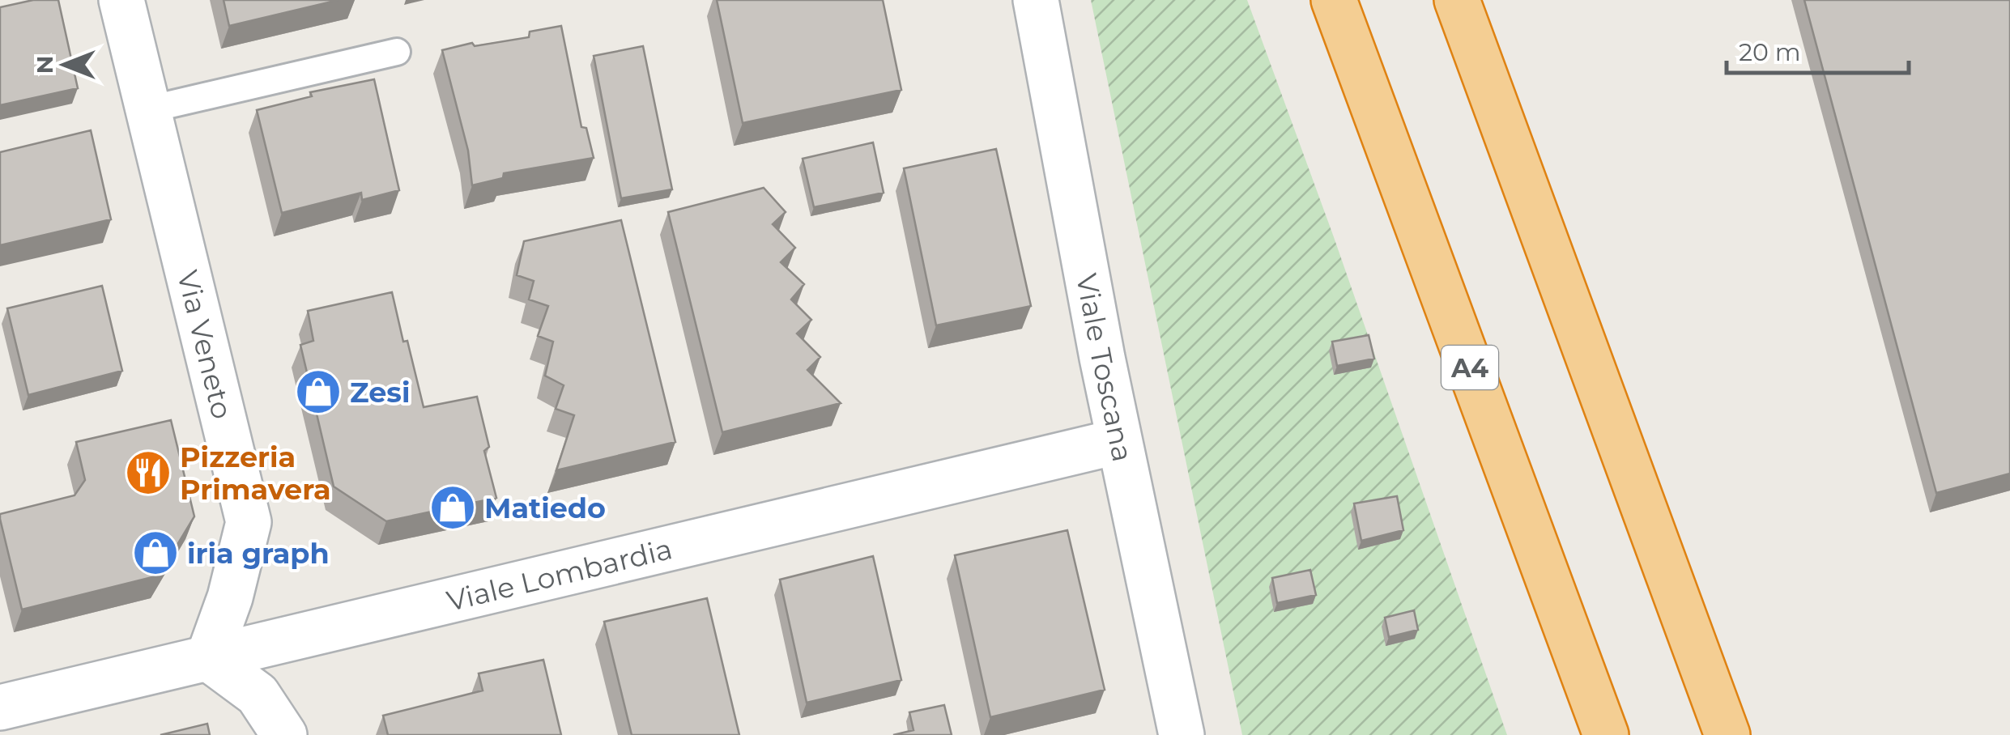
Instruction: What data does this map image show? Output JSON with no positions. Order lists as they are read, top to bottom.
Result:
{
  "streets": {
    "highway": ["A4"],
    "street": ["Via Veneto", "Viale Toscana", "Viale Lombardia"]
  },
  "crossings": [
    ["Via Veneto", "Viale Lombardia"],
    ["Viale Toscana", "Viale Lombardia"]
  ],
  "places": {
    "shop": ["Zesi", "Matiedo", "iria graph"],
    "restaurant": ["Pizzeria Primavera"]
  },
  "scale_bar": "20 m",
  "north": "left"
}
